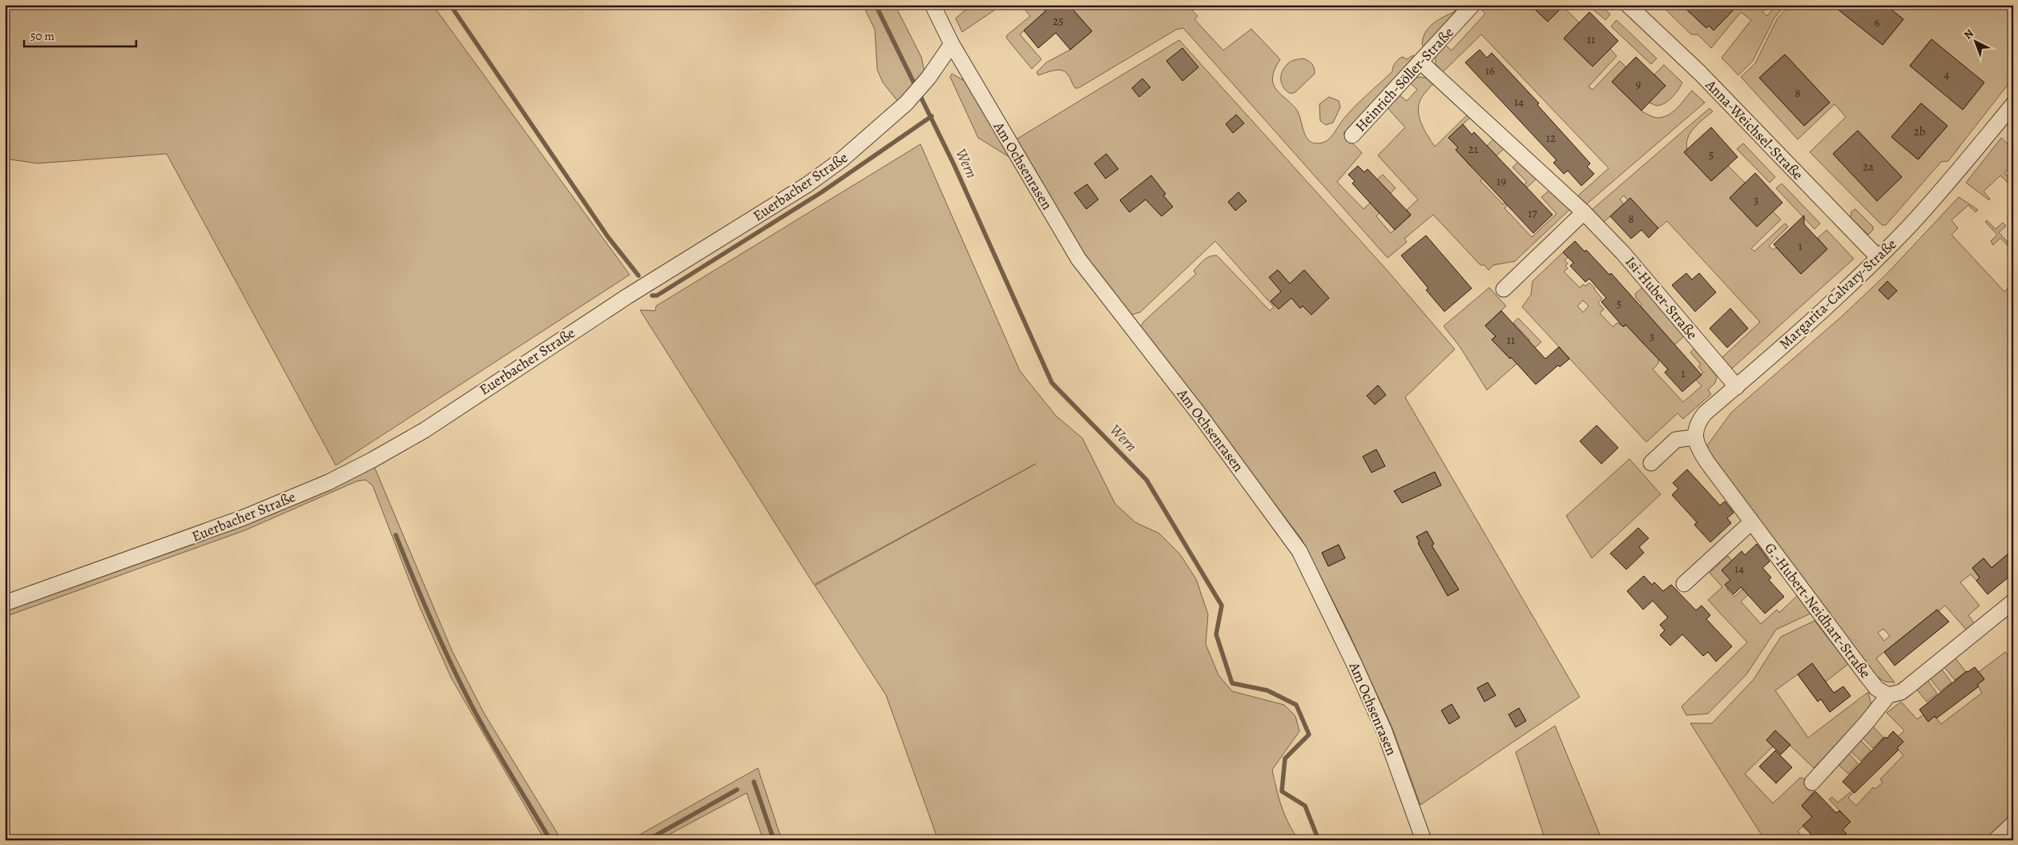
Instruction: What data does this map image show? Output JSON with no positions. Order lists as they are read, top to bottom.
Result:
{
  "streets": {
    "street": [
      "Heinrich-Söller-Straße",
      "Anna-Weichsel-Straße",
      "Am Ochsenrasen",
      "Euerbacher Straße",
      "Margarita-Calvary-Straße",
      "Isi-Huber-Straße",
      "G.-Hubert-Neidhart-Straße"
    ]
  },
  "crossings": [
    ["Heinrich-Söller-Straße", "Isi-Huber-Straße"],
    ["Anna-Weichsel-Straße", "Margarita-Calvary-Straße"],
    ["Am Ochsenrasen", "Euerbacher Straße"],
    ["Margarita-Calvary-Straße", "Isi-Huber-Straße"],
    ["Margarita-Calvary-Straße", "G.-Hubert-Neidhart-Straße"]
  ],
  "water": ["Wern"],
  "house_numbers": [
    "25",
    "6",
    "11",
    "16",
    "4",
    "9",
    "8",
    "14",
    "2b",
    "12",
    "21",
    "5",
    "2a",
    "19",
    "3",
    "17",
    "8",
    "1",
    "5",
    "3",
    "11",
    "1",
    "14"
  ],
  "scale_bar": "50 m",
  "north": "top left"
}
